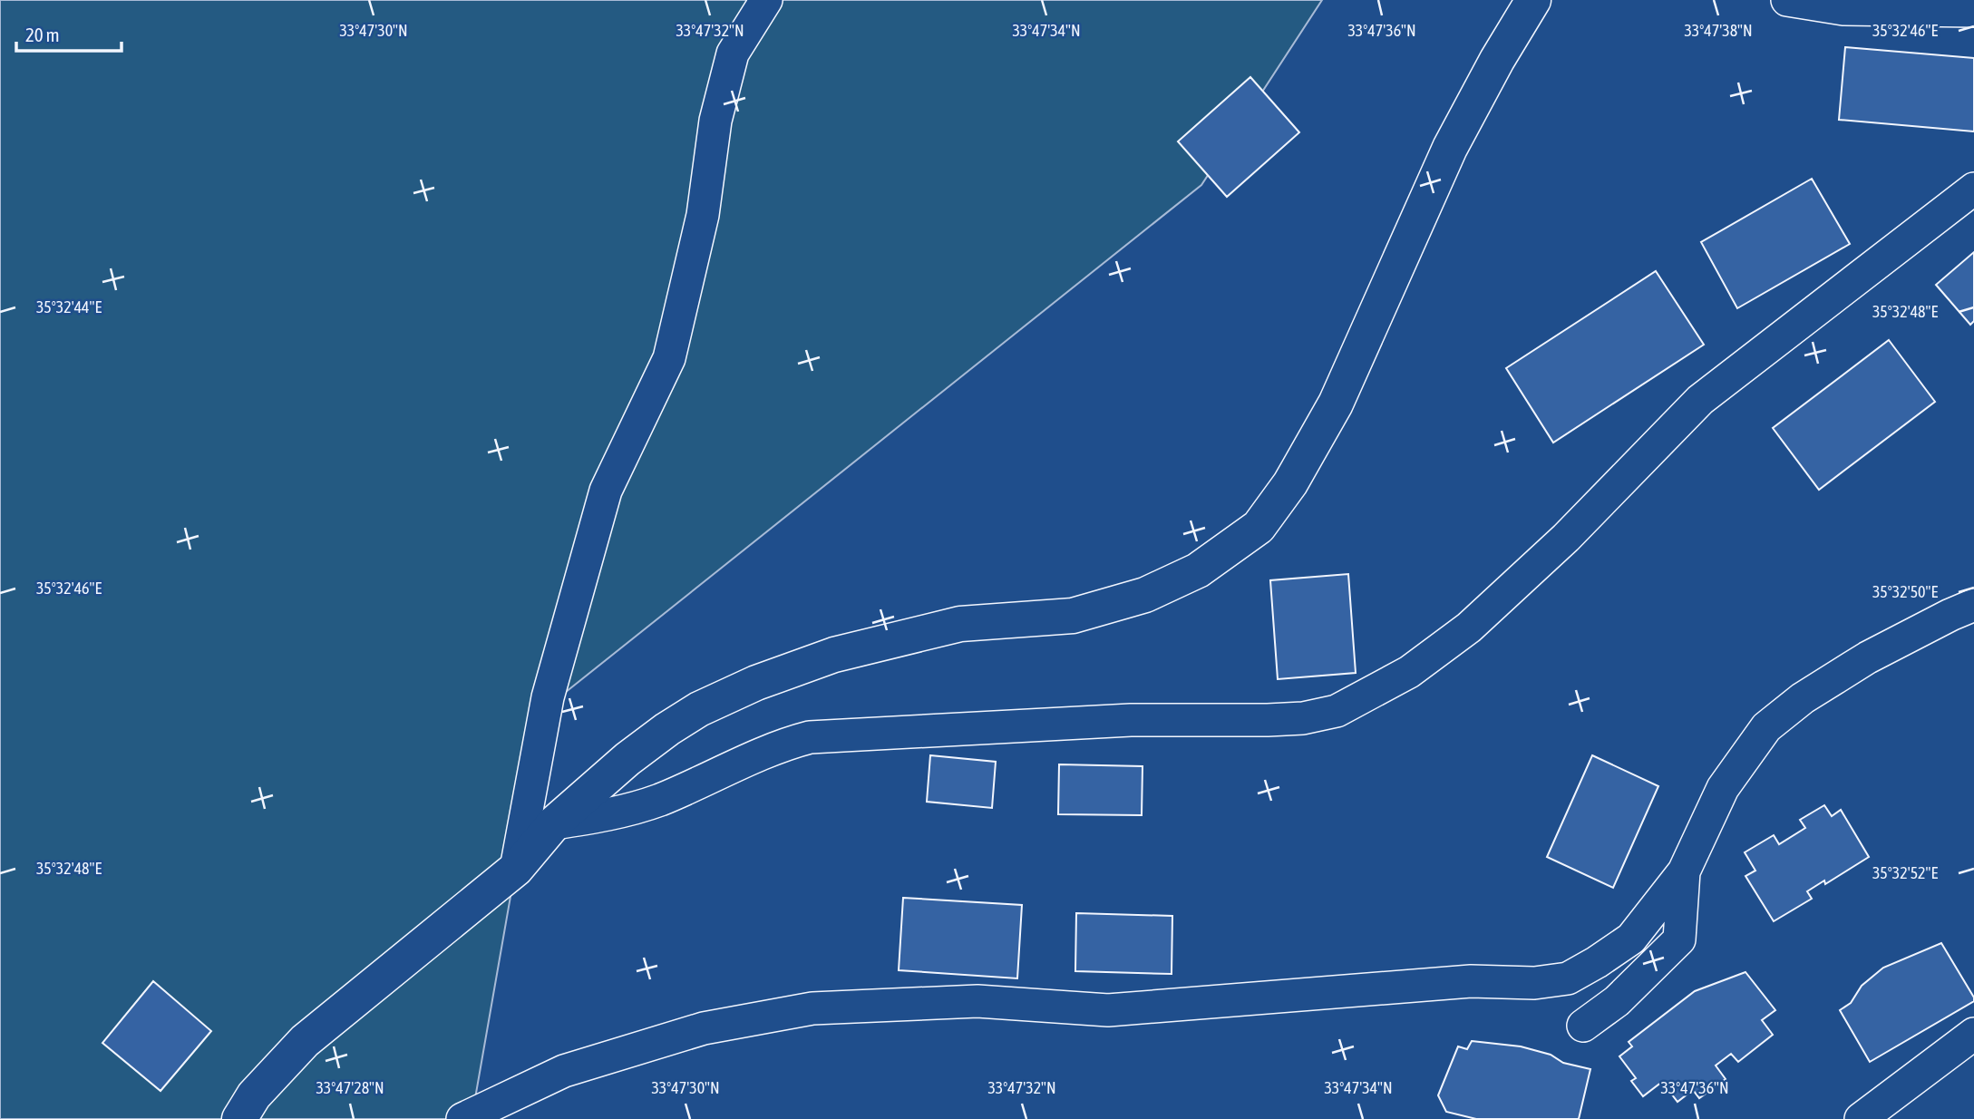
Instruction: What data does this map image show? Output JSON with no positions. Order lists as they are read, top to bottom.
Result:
{
  "scale_bar": "20 m",
  "coordinates": [
    "35°32'46\"E",
    "33°47'30\"N",
    "33°47'32\"N",
    "33°47'34\"N",
    "33°47'36\"N",
    "33°47'38\"N",
    "35°32'44\"E",
    "35°32'48\"E",
    "35°32'50\"E",
    "35°32'52\"E",
    "33°47'28\"N"
  ]
}
